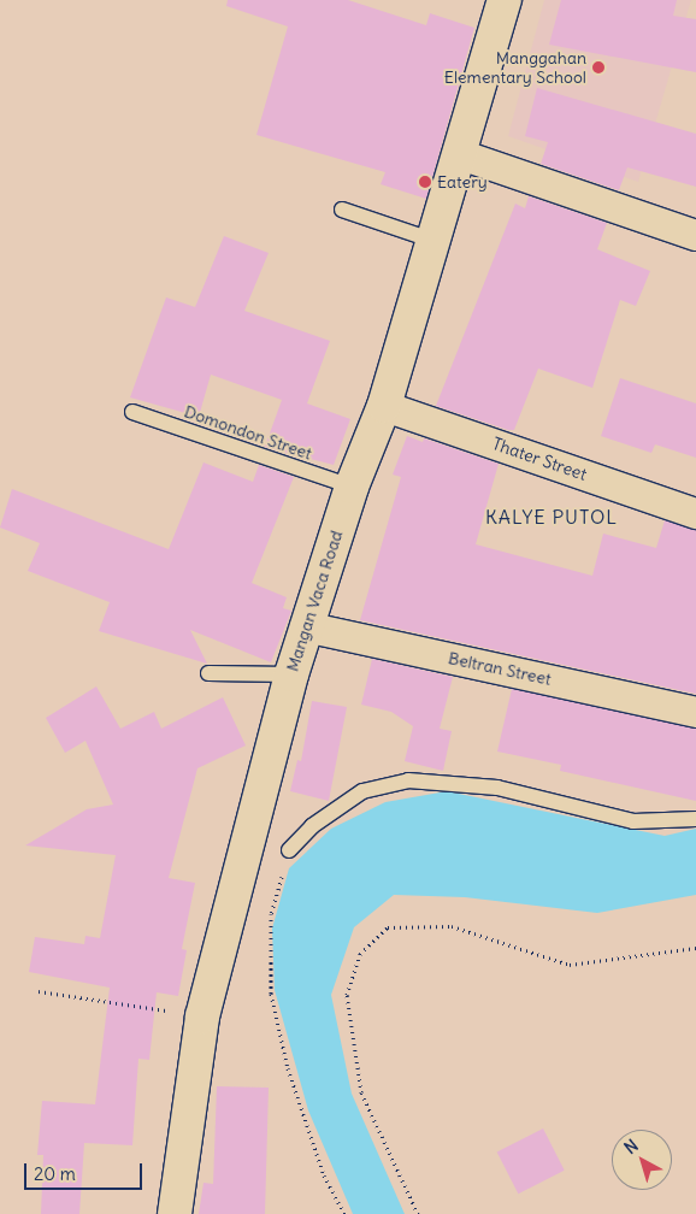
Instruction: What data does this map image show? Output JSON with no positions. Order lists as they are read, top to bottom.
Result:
{
  "streets": {
    "main road": ["Mangan Vaca Road"],
    "street": ["Thater Street", "Beltran Street"],
    "lane": ["Domondon Street"]
  },
  "crossings": [
    ["Domondon Street", "Mangan Vaca Road"],
    ["Thater Street", "Mangan Vaca Road"],
    ["Mangan Vaca Road", "Beltran Street"]
  ],
  "districts": ["KALYE PUTOL"],
  "places": ["Manggahan Elementary School", "Eatery"],
  "scale_bar": "20 m",
  "north": "top left"
}
